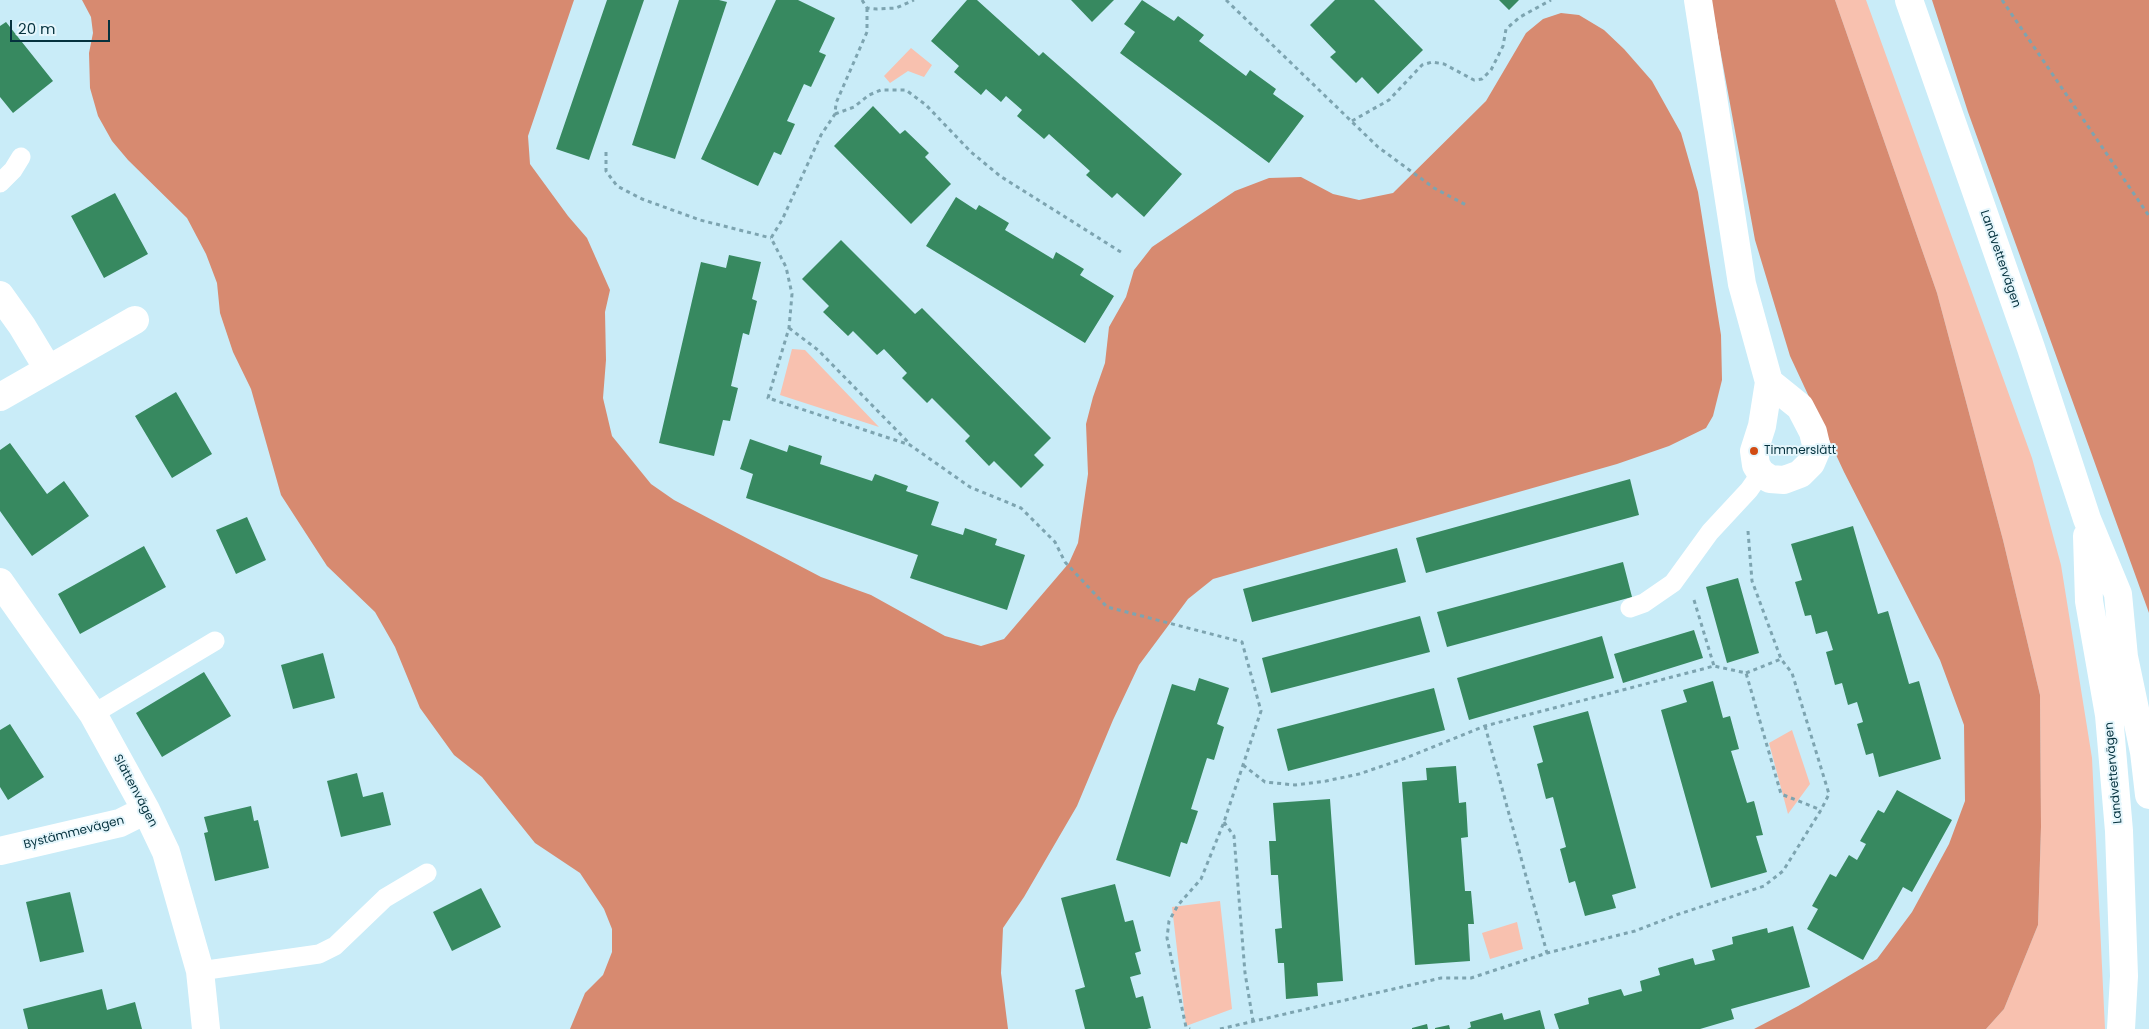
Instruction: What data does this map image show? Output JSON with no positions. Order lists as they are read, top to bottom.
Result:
{
  "streets": {
    "street": ["Landvettervägen", "Slättenvägen", "Bystämmevägen"]
  },
  "crossings": [
    ["Slättenvägen", "Bystämmevägen"]
  ],
  "places": ["Timmerslätt"],
  "scale_bar": "20 m"
}
